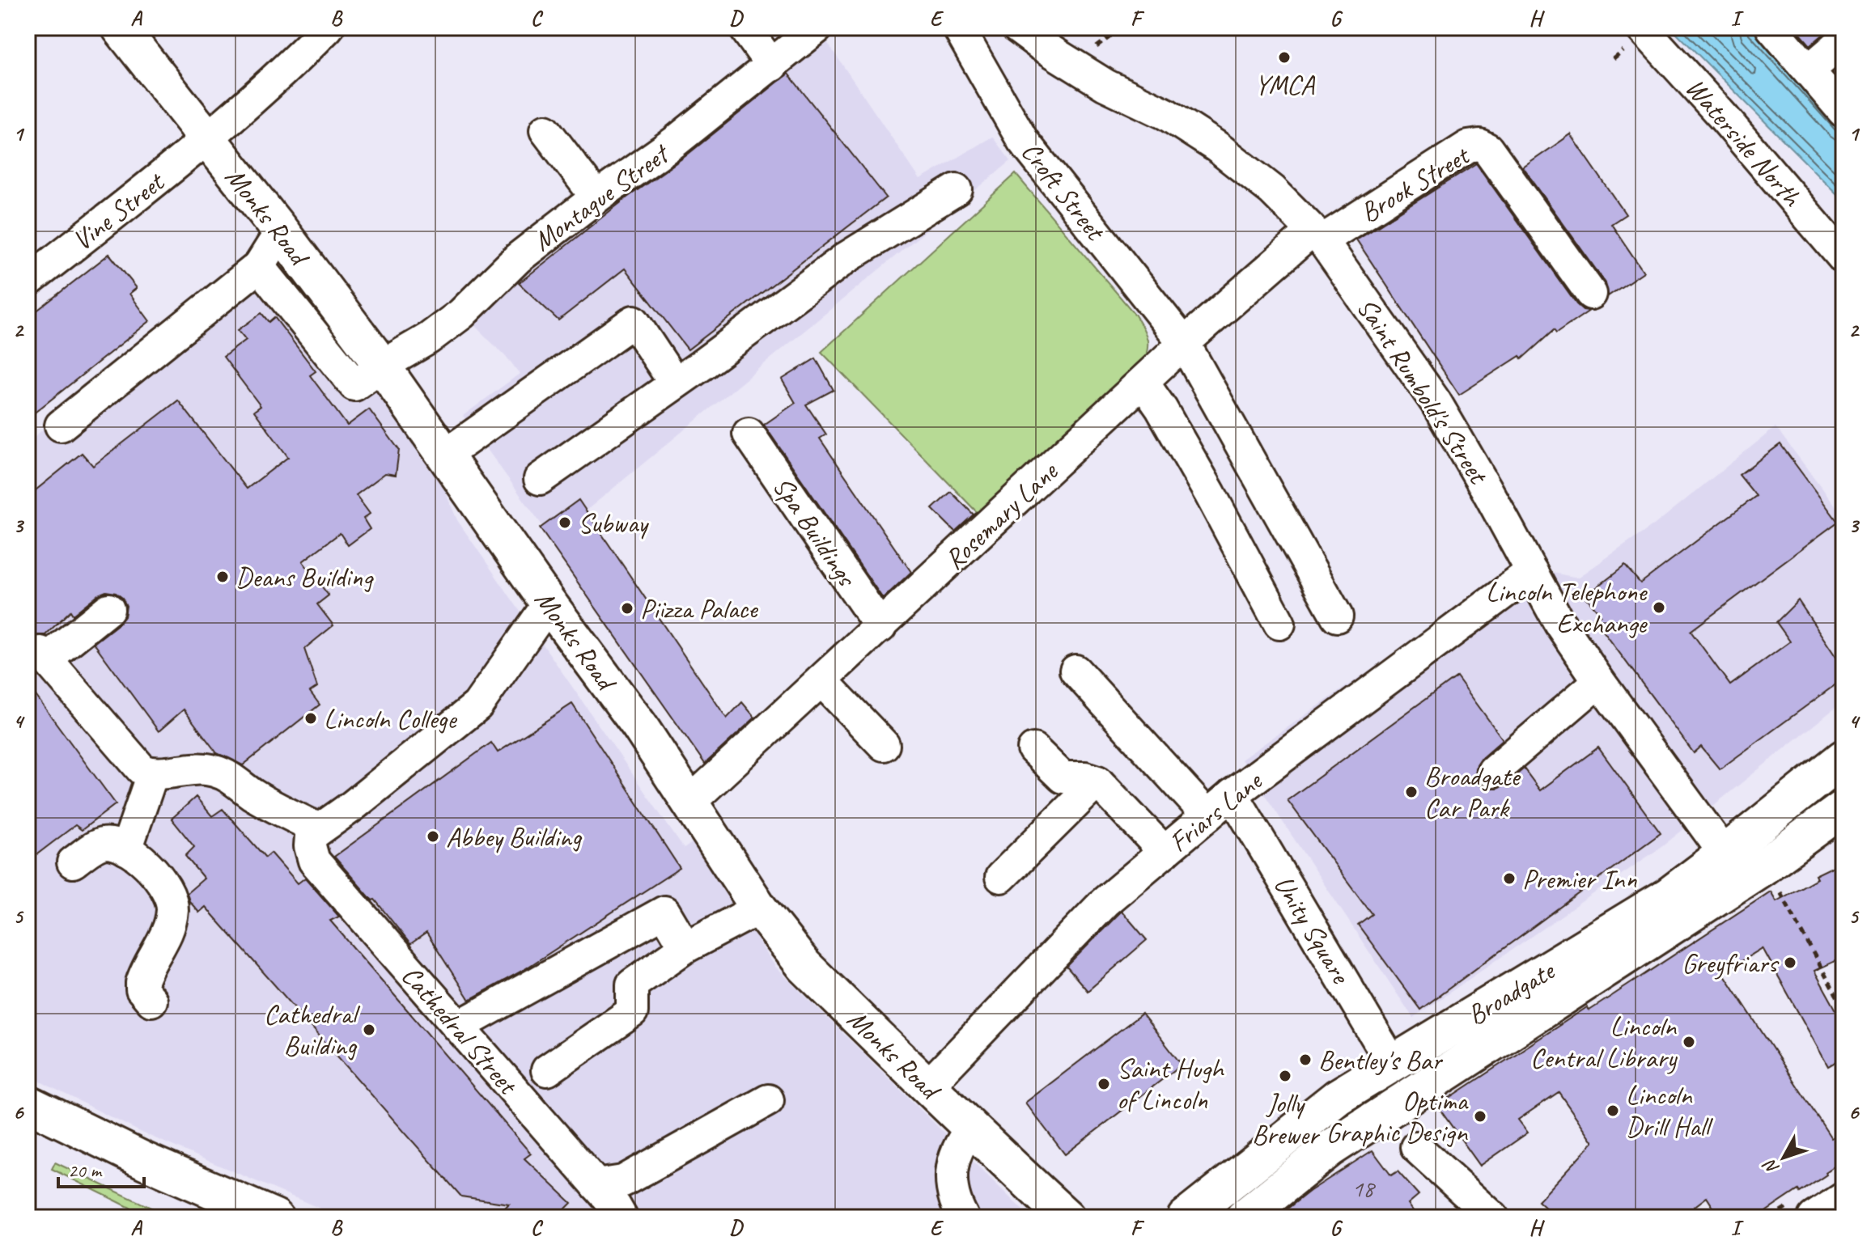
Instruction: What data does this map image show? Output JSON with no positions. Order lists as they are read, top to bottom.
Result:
{
  "streets": {
    "main road": ["Monks Road", "Broadgate"],
    "street": [
      "Waterside North",
      "Brook Street",
      "Croft Street",
      "Montague Street",
      "Vine Street",
      "Saint Rumbold's Street",
      "Rosemary Lane",
      "Spa Buildings",
      "Friars Lane",
      "Unity Square",
      "Cathedral Street"
    ]
  },
  "crossings": [
    ["Brook Street", "Saint Rumbold's Street"],
    ["Brook Street", "Rosemary Lane"],
    ["Croft Street", "Rosemary Lane"],
    ["Montague Street", "Monks Road"],
    ["Vine Street", "Monks Road"],
    ["Monks Road", "Rosemary Lane"],
    ["Monks Road", "Friars Lane"],
    ["Saint Rumbold's Street", "Rosemary Lane"],
    ["Saint Rumbold's Street", "Friars Lane"],
    ["Saint Rumbold's Street", "Broadgate"],
    ["Rosemary Lane", "Spa Buildings"],
    ["Friars Lane", "Unity Square"],
    ["Unity Square", "Broadgate"]
  ],
  "places": [
    "YMCA",
    "Subway",
    "Deans Building",
    "Lincoln Telephone Exchange",
    "Piizza Palace",
    "Lincoln College",
    "Broadgate Car Park",
    "Abbey Building",
    "Premier Inn",
    "Greyfriars",
    "Cathedral Building",
    "Lincoln Central Library",
    "Bentley's Bar",
    "Jolly Brewer",
    "Saint Hugh of Lincoln",
    "Lincoln Drill Hall",
    "Optima Graphic Design"
  ],
  "house_numbers": ["18"],
  "scale_bar": "20 m",
  "north": "bottom left",
  "grid": {
    "columns": [
      "A",
      "B",
      "C",
      "D",
      "E",
      "F",
      "G",
      "H",
      "I"
    ],
    "rows": [
      "1",
      "2",
      "3",
      "4",
      "5",
      "6"
    ]
  }
}
